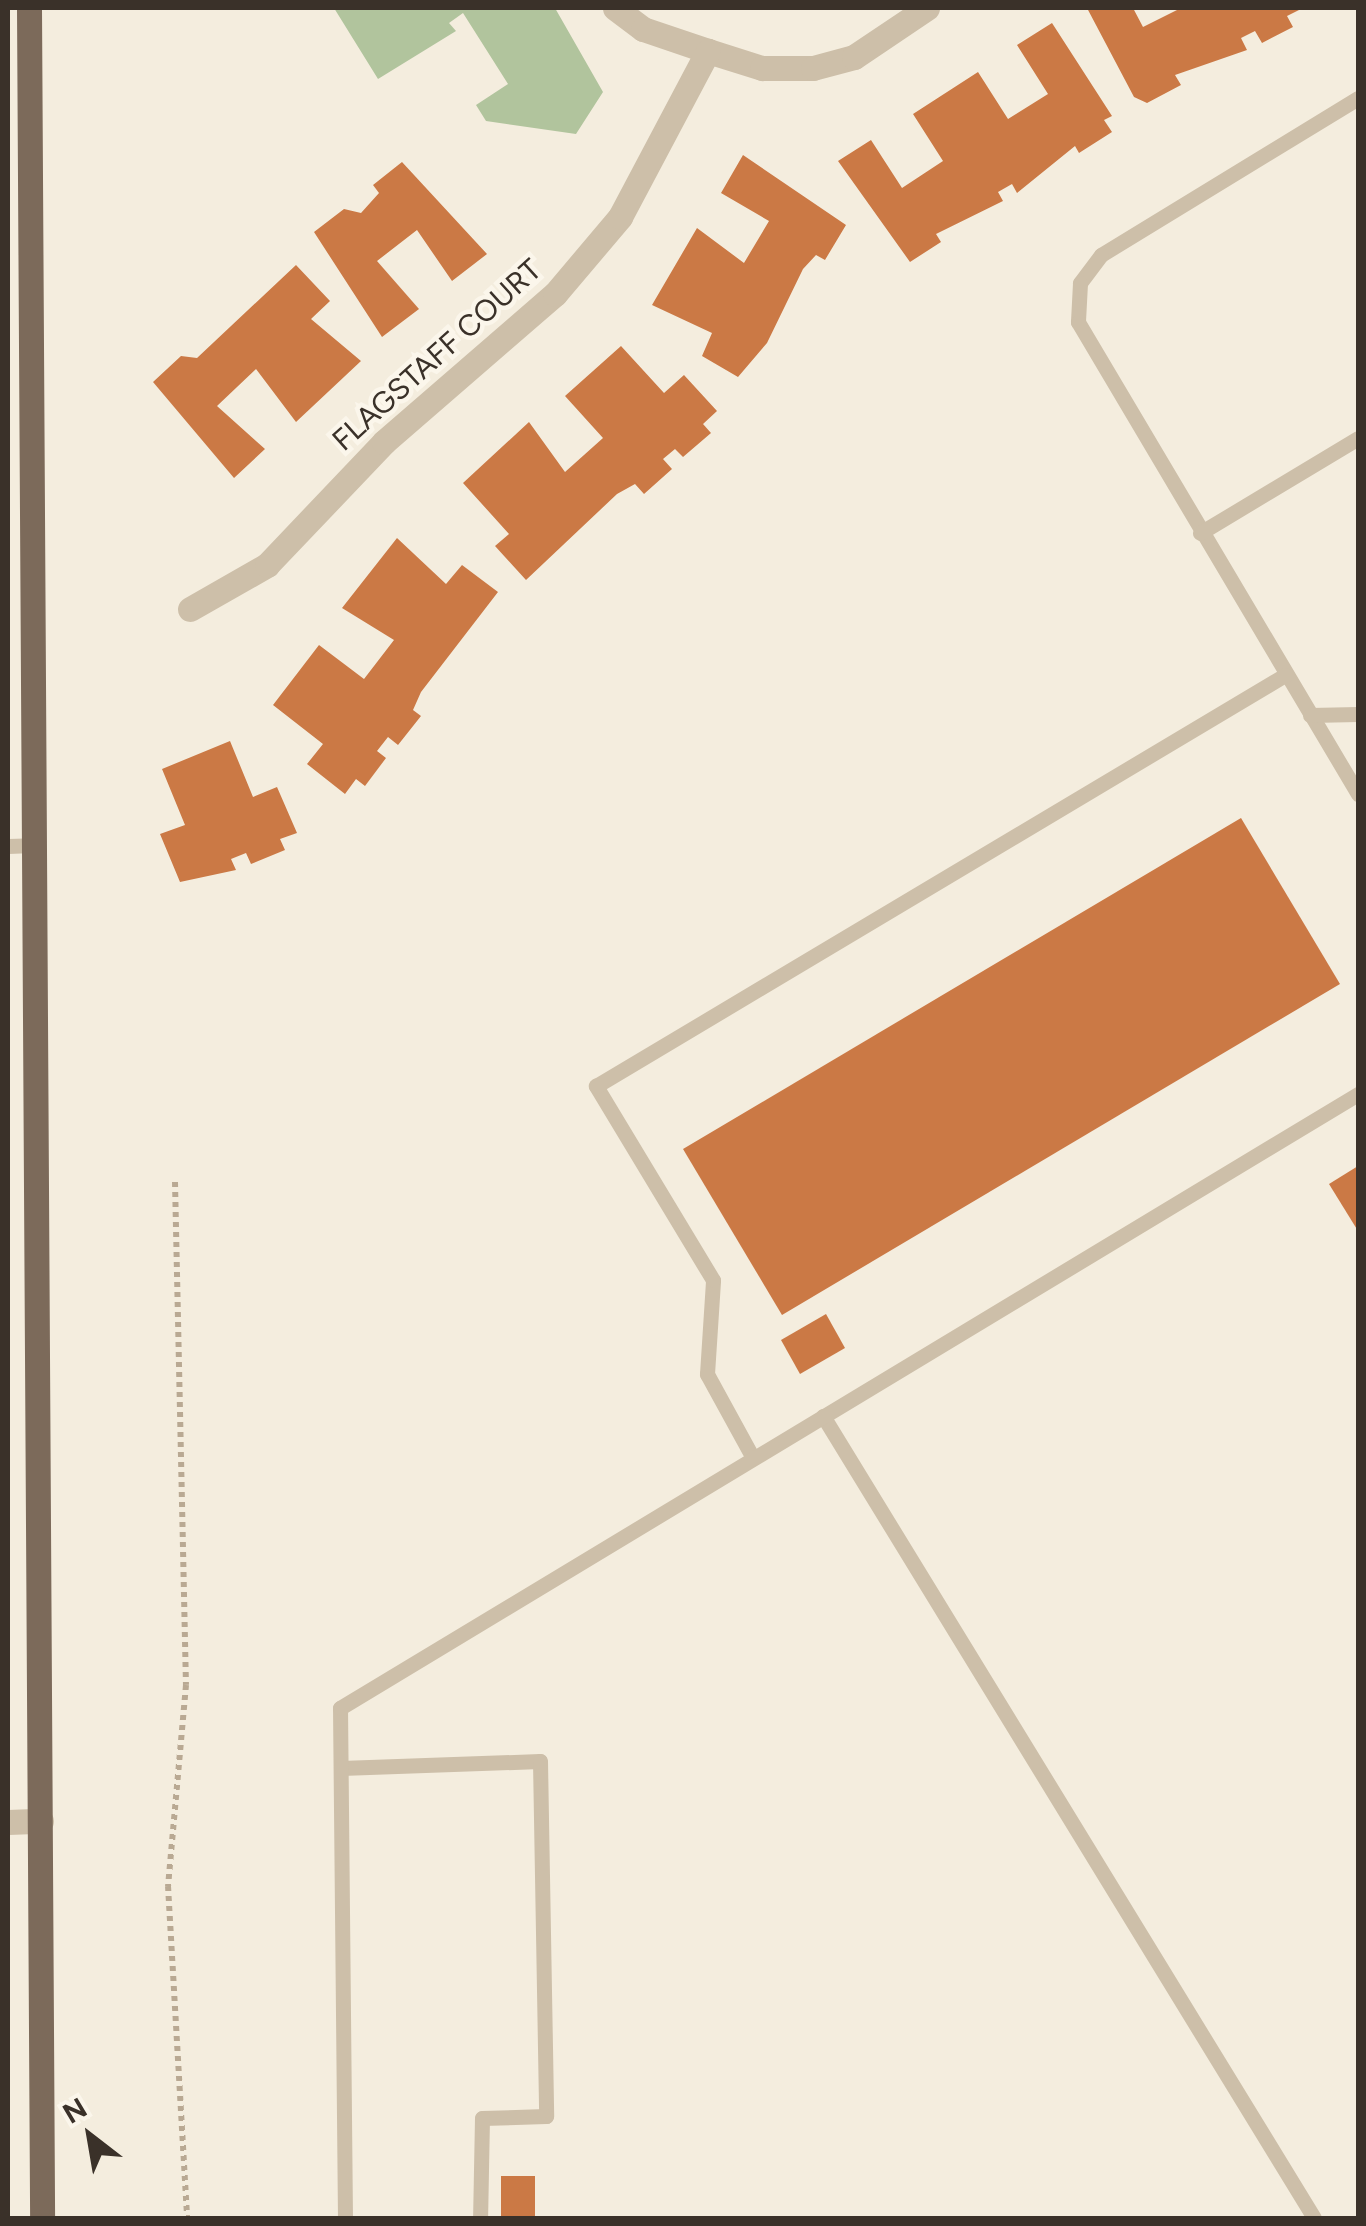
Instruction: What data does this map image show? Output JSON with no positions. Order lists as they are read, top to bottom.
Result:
{
  "streets": {
    "street": ["FLAGSTAFF COURT"]
  },
  "north": "top left"
}
